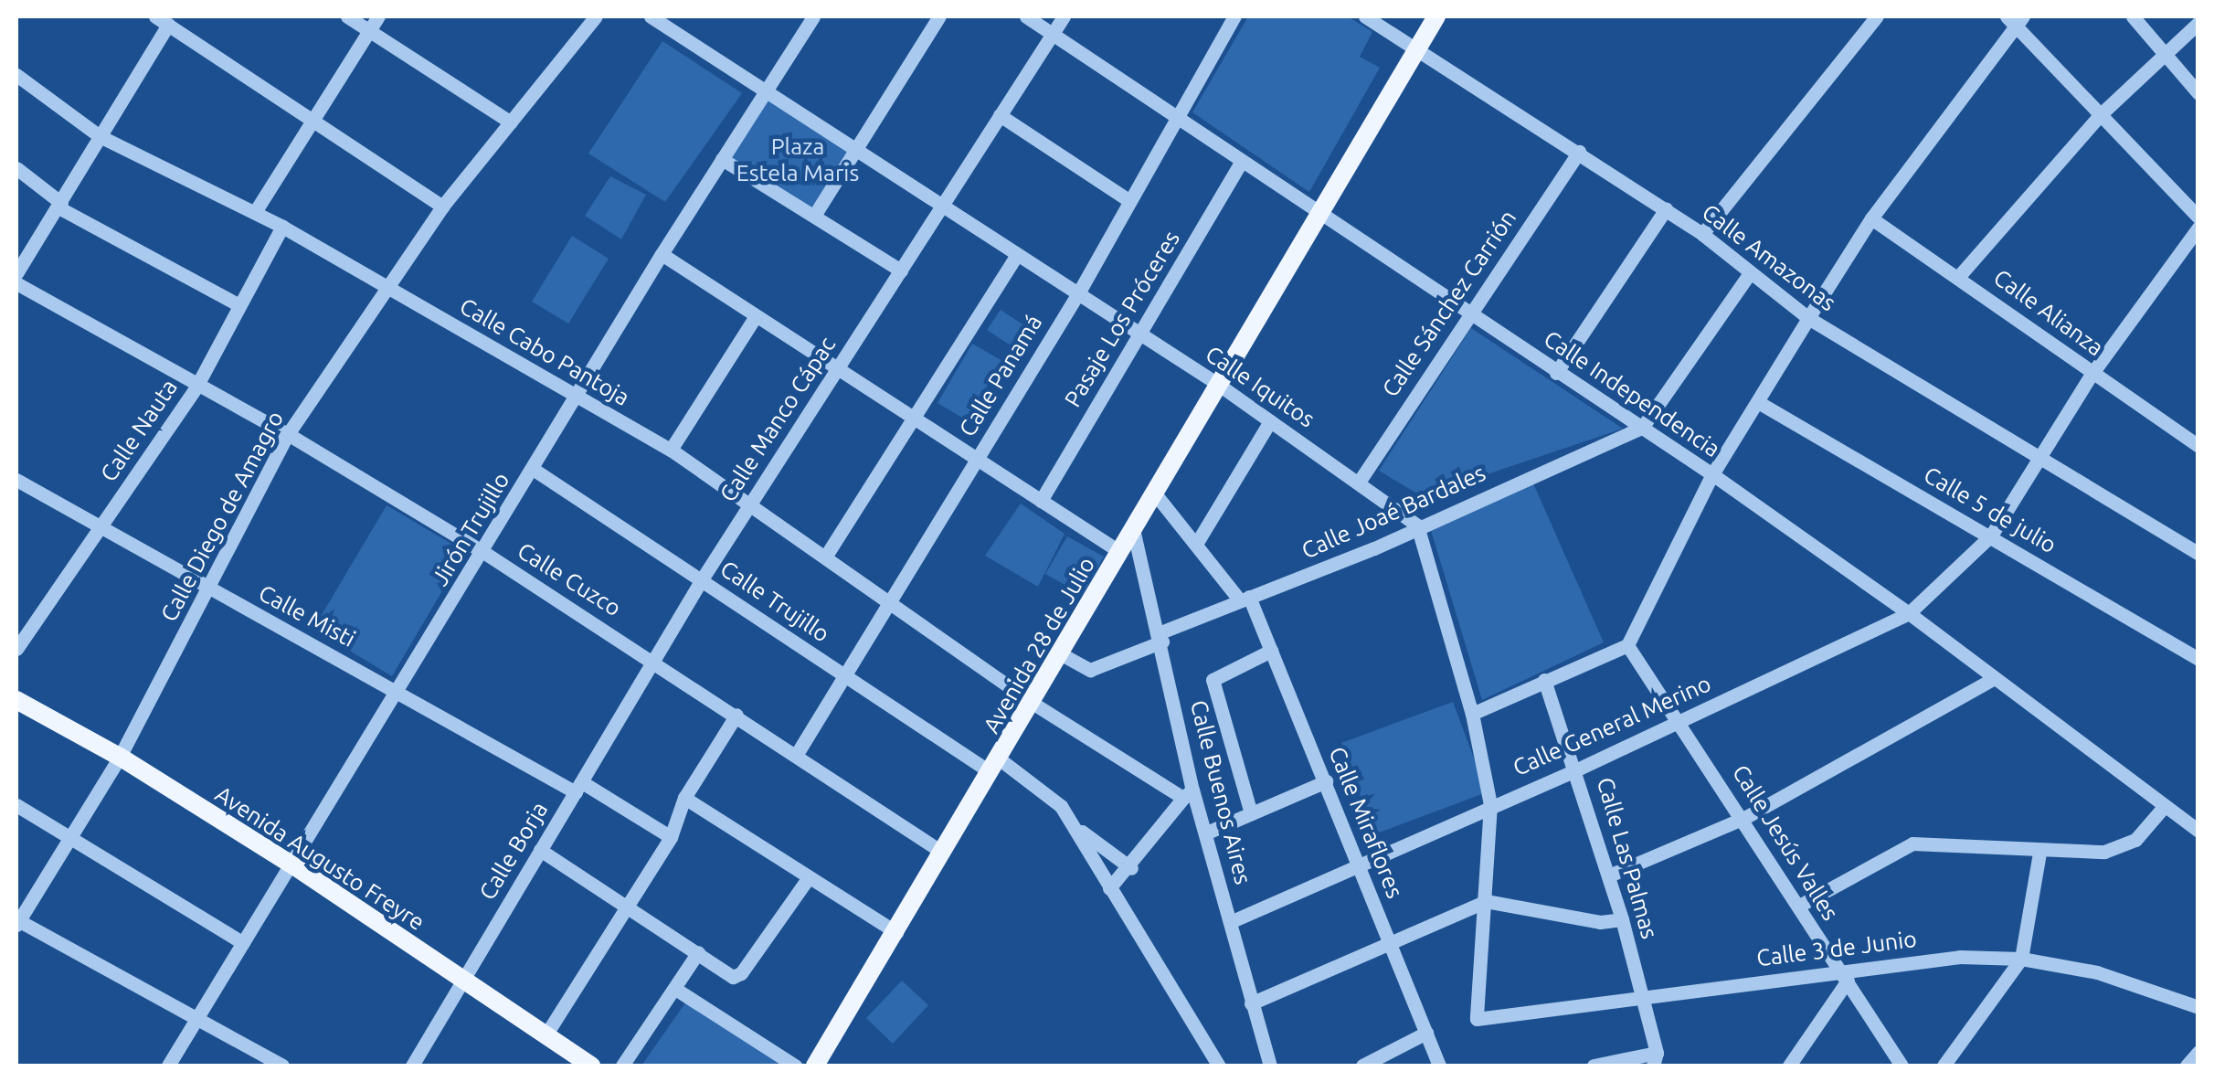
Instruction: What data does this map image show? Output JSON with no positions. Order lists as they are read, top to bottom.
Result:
{
  "streets": {
    "main road": ["Avenida 28 de Julio", "Avenida Augusto Freyre"],
    "street": [
      "Calle Amazonas",
      "Calle Sánchez Carrión",
      "Calle Alianza",
      "Pasaje Los Próceres",
      "Calle Cabo Pantoja",
      "Calle Panamá",
      "Calle Iquitos",
      "Calle Independencia",
      "Calle Manco Cápac",
      "Calle Nauta",
      "Calle 5 de julio",
      "Calle Joaé Bardales",
      "Calle Diego de Amagro",
      "Jirón Trujillo",
      "Calle Cuzco",
      "Calle Trujillo",
      "Calle Misti",
      "Calle General Merino",
      "Calle Buenos Aires",
      "Calle Miraflores",
      "Calle Jesús Valles",
      "Calle Borja",
      "Calle Las Palmas",
      "Calle 3 de Junio"
    ]
  },
  "crossings": [
    ["Calle Amazonas", "Calle Sánchez Carrión"],
    ["Calle Amazonas", "Avenida 28 de Julio"],
    ["Calle Amazonas", "Calle General Merino"],
    ["Calle Sánchez Carrión", "Calle Iquitos"],
    ["Calle Sánchez Carrión", "Calle Independencia"],
    ["Calle Alianza", "Calle General Merino"],
    ["Pasaje Los Próceres", "Calle Iquitos"],
    ["Pasaje Los Próceres", "Calle Independencia"],
    ["Calle Cabo Pantoja", "Calle Panamá"],
    ["Calle Cabo Pantoja", "Calle Manco Cápac"],
    ["Calle Cabo Pantoja", "Calle Nauta"],
    ["Calle Cabo Pantoja", "Calle Diego de Amagro"],
    ["Calle Cabo Pantoja", "Jirón Trujillo"],
    ["Calle Cabo Pantoja", "Avenida 28 de Julio"],
    ["Calle Cabo Pantoja", "Calle Buenos Aires"],
    ["Calle Panamá", "Calle Iquitos"],
    ["Calle Panamá", "Calle Independencia"],
    ["Calle Panamá", "Calle Cuzco"],
    ["Calle Panamá", "Calle Trujillo"],
    ["Calle Iquitos", "Calle Manco Cápac"],
    ["Calle Iquitos", "Calle Joaé Bardales"],
    ["Calle Iquitos", "Jirón Trujillo"],
    ["Calle Iquitos", "Avenida 28 de Julio"],
    ["Calle Independencia", "Calle Manco Cápac"],
    ["Calle Independencia", "Calle Joaé Bardales"],
    ["Calle Independencia", "Avenida 28 de Julio"],
    ["Calle Independencia", "Calle General Merino"],
    ["Calle Manco Cápac", "Calle Cuzco"],
    ["Calle Manco Cápac", "Calle Trujillo"],
    ["Calle Manco Cápac", "Calle Borja"],
    ["Calle Nauta", "Calle Cuzco"],
    ["Calle Nauta", "Calle Misti"],
    ["Calle 5 de julio", "Calle General Merino"],
    ["Calle Joaé Bardales", "Avenida 28 de Julio"],
    ["Calle Joaé Bardales", "Calle Buenos Aires"],
    ["Calle Joaé Bardales", "Calle Miraflores"],
    ["Calle Diego de Amagro", "Calle Cuzco"],
    ["Calle Diego de Amagro", "Calle Misti"],
    ["Calle Diego de Amagro", "Avenida Augusto Freyre"],
    ["Jirón Trujillo", "Calle Cuzco"],
    ["Jirón Trujillo", "Calle Trujillo"],
    ["Jirón Trujillo", "Calle Misti"],
    ["Jirón Trujillo", "Avenida Augusto Freyre"],
    ["Calle Cuzco", "Avenida 28 de Julio"],
    ["Calle Cuzco", "Calle Borja"],
    ["Calle Trujillo", "Avenida 28 de Julio"],
    ["Calle Misti", "Calle Borja"],
    ["Avenida 28 de Julio", "Calle Buenos Aires"],
    ["Avenida 28 de Julio", "Calle Miraflores"],
    ["Calle General Merino", "Calle Buenos Aires"],
    ["Calle General Merino", "Calle Miraflores"],
    ["Calle General Merino", "Calle Jesús Valles"],
    ["Calle General Merino", "Calle Las Palmas"],
    ["Calle Jesús Valles", "Calle 3 de Junio"],
    ["Calle Borja", "Avenida Augusto Freyre"],
    ["Calle Las Palmas", "Calle 3 de Junio"]
  ],
  "parks": ["Plaza Estela Maris"]
}
